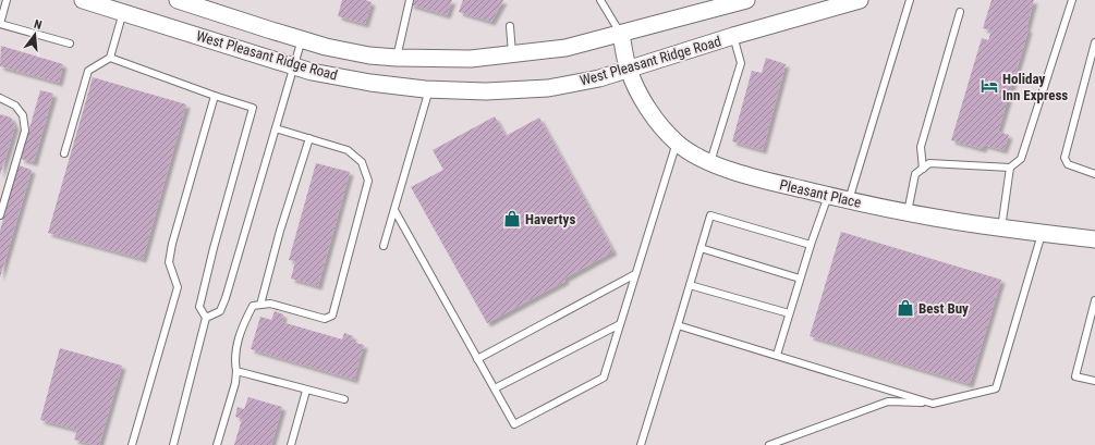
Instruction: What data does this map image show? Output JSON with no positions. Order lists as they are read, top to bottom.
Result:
{
  "streets": {
    "street": ["West Pleasant Ridge Road", "Pleasant Place"]
  },
  "crossings": [
    ["West Pleasant Ridge Road", "Pleasant Place"]
  ],
  "places": {
    "hotel": ["Holiday Inn Express"],
    "shop": ["Havertys", "Best Buy"]
  },
  "north": "top"
}
